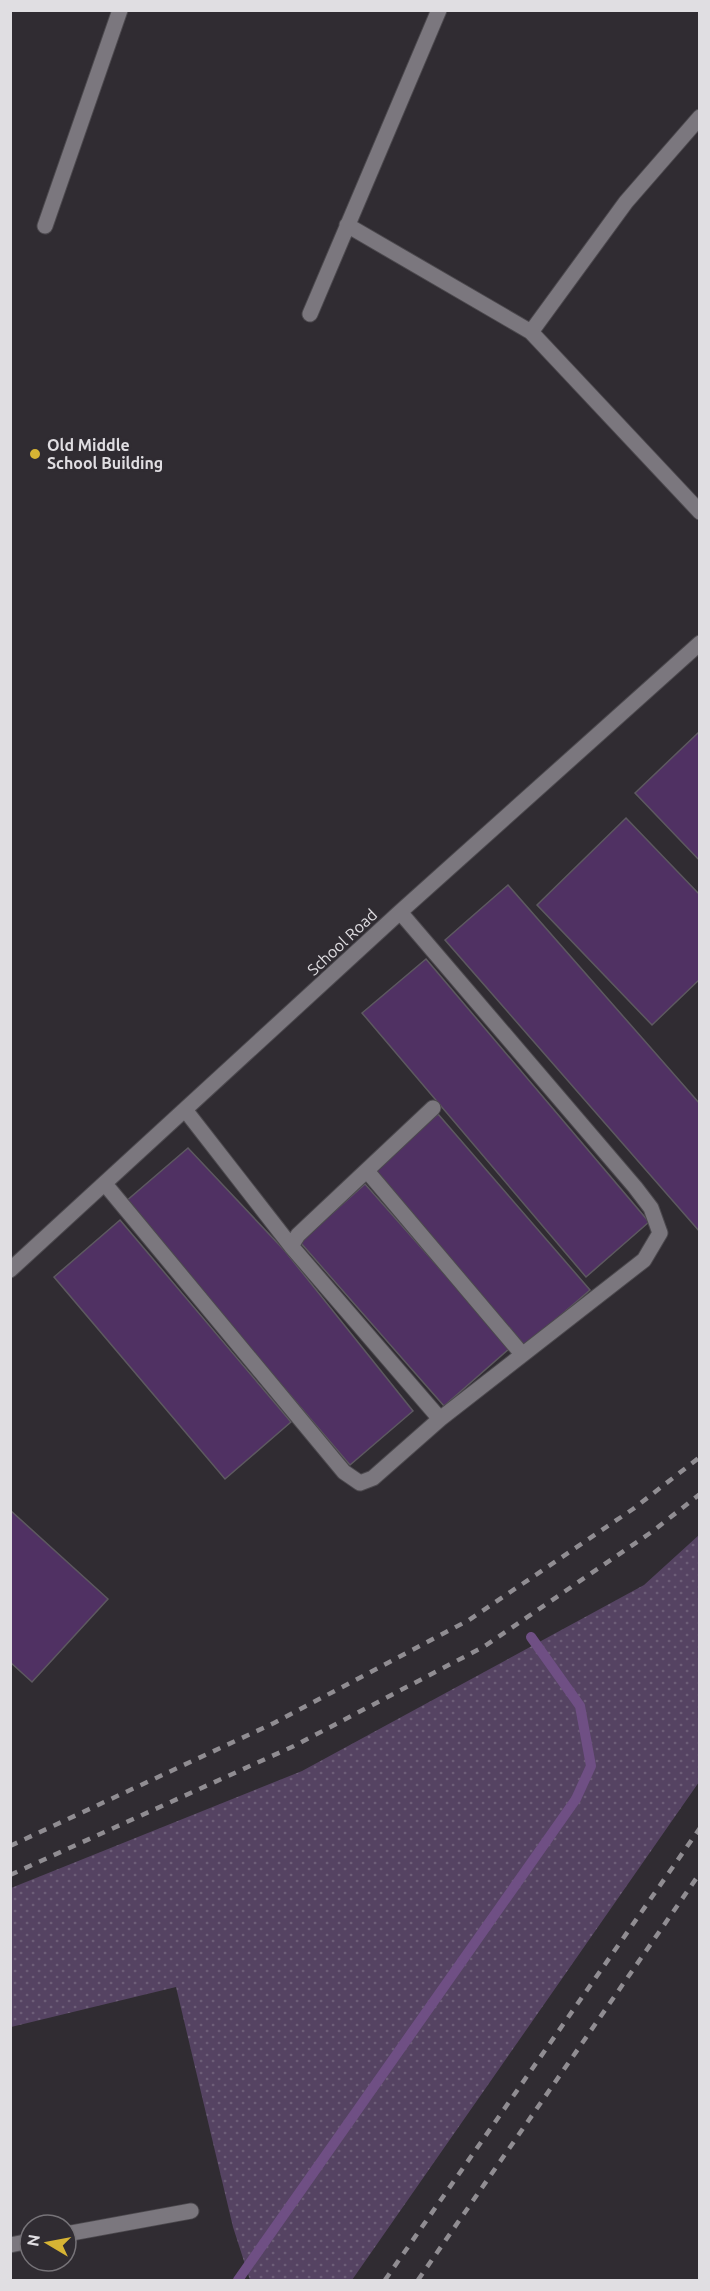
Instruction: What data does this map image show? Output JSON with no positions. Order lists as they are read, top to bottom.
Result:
{
  "streets": {
    "street": ["School Road"]
  },
  "places": ["Old Middle School Building"],
  "north": "left"
}
